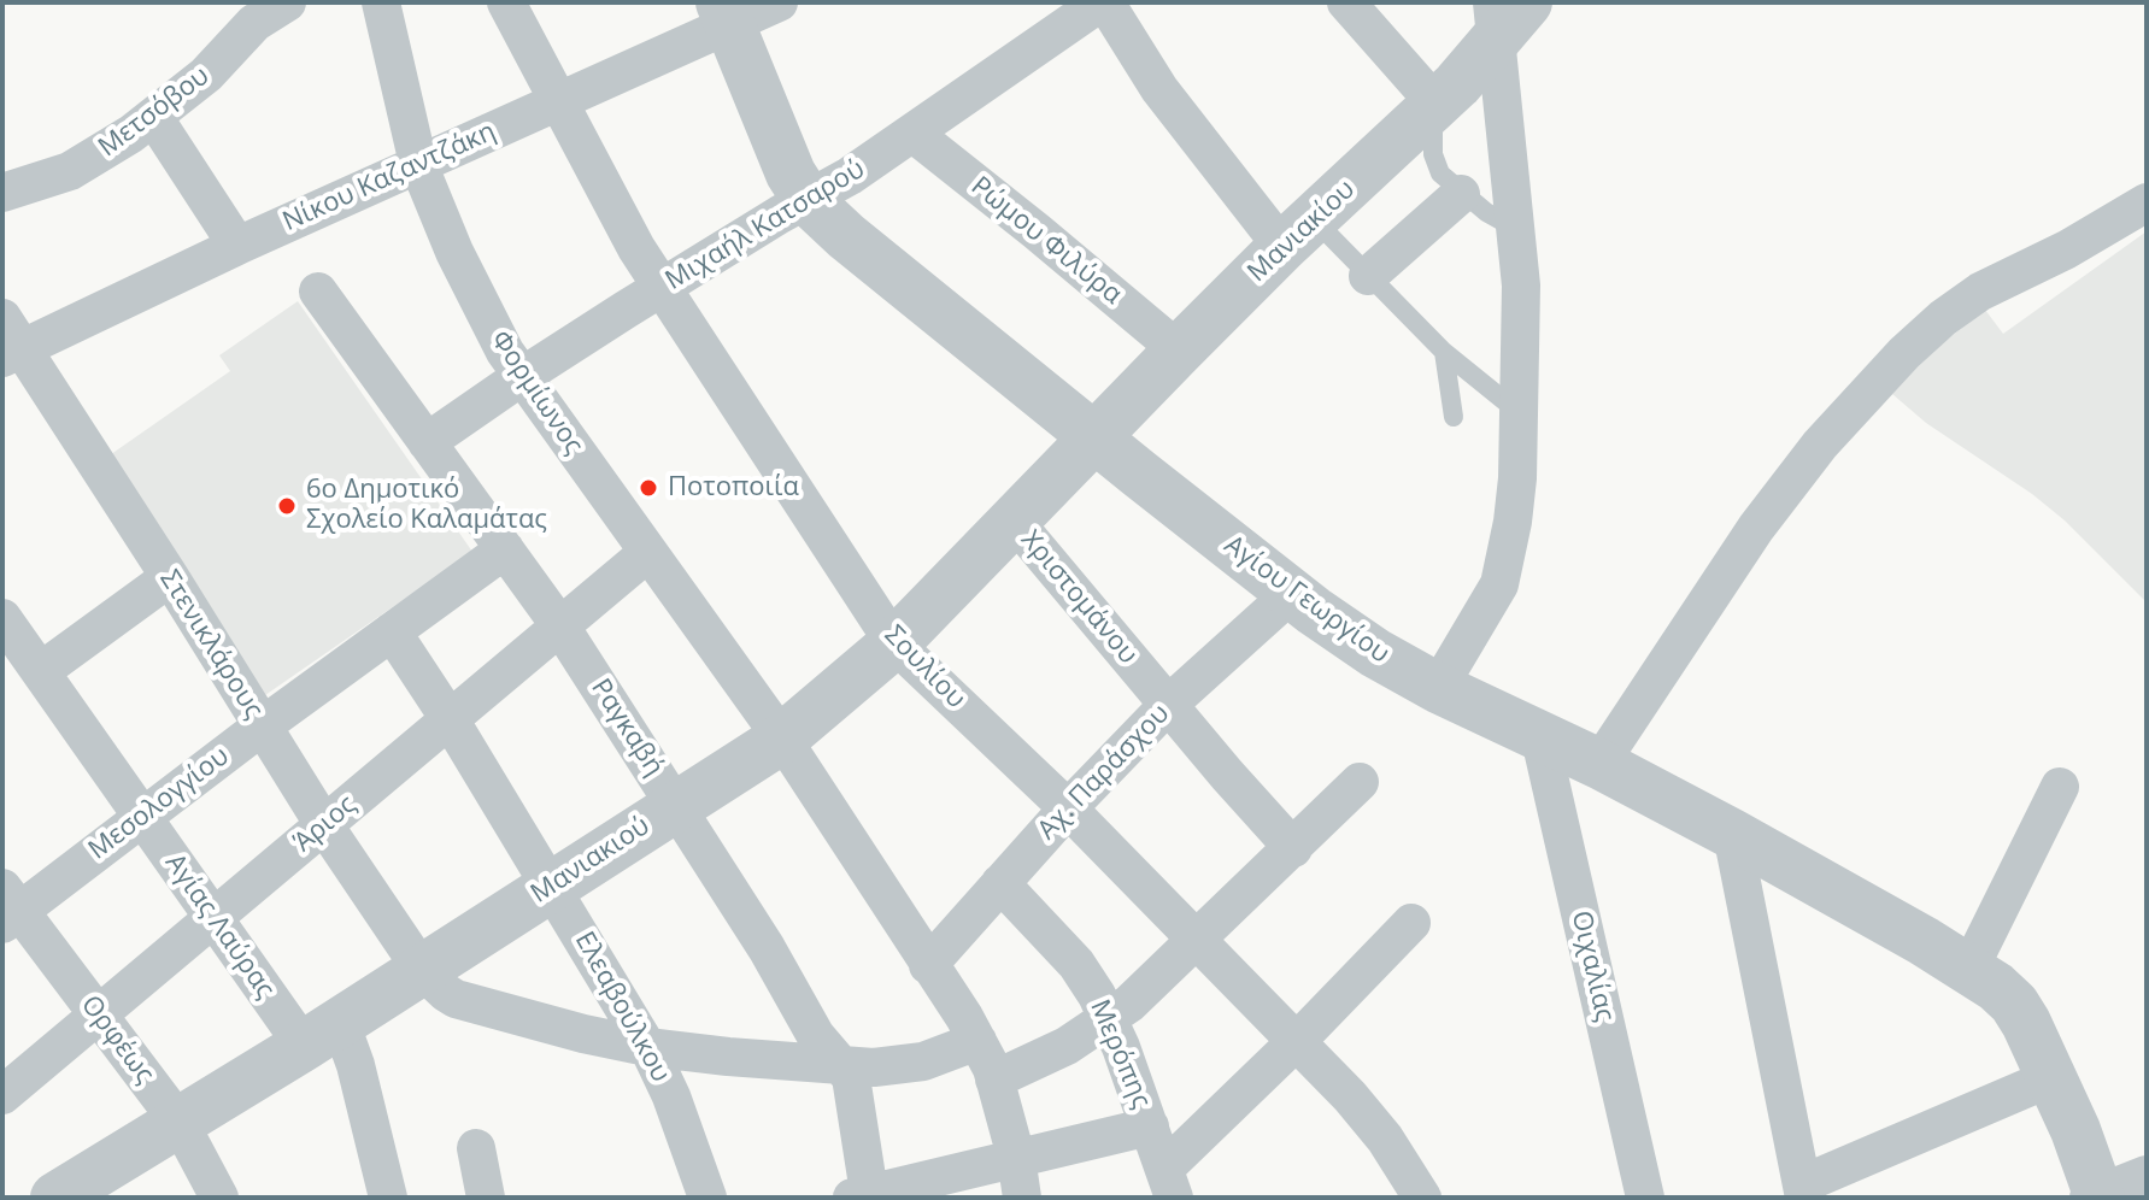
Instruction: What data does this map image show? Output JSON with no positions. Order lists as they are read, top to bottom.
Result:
{
  "streets": {
    "street": [
      "Μετσόβου",
      "Νίκου Καζαντζάκη",
      "Μιχαήλ Κατσαρού",
      "Μανιακίου",
      "Ρώμου Φιλύρα",
      "Φορμίωνος",
      "Χριστομάνου",
      "Αγίου Γεωργίου",
      "Στενικλάρους",
      "Σουλίου",
      "Ραγκαβή",
      "Αχ. Παράσχου",
      "Μεσολογγίου",
      "Άριος",
      "Μανιακιού",
      "Αγίας Λαύρας",
      "Οιχαλίας",
      "Ελεαβούλκου",
      "Ορφέως",
      "Μερόπης"
    ]
  },
  "crossings": [
    ["Νίκου Καζαντζάκη", "Φορμίωνος"],
    ["Νίκου Καζαντζάκη", "Αγίου Γεωργίου"],
    ["Νίκου Καζαντζάκη", "Στενικλάρους"],
    ["Νίκου Καζαντζάκη", "Σουλίου"],
    ["Μιχαήλ Κατσαρού", "Ρώμου Φιλύρα"],
    ["Μιχαήλ Κατσαρού", "Φορμίωνος"],
    ["Μιχαήλ Κατσαρού", "Αγίου Γεωργίου"],
    ["Μιχαήλ Κατσαρού", "Σουλίου"],
    ["Μιχαήλ Κατσαρού", "Ραγκαβή"],
    ["Μανιακίου", "Ρώμου Φιλύρα"],
    ["Μανιακίου", "Μανιακιού"],
    ["Φορμίωνος", "Στενικλάρους"],
    ["Φορμίωνος", "Αχ. Παράσχου"],
    ["Φορμίωνος", "Άριος"],
    ["Φορμίωνος", "Μανιακιού"],
    ["Χριστομάνου", "Αχ. Παράσχου"],
    ["Χριστομάνου", "Μανιακιού"],
    ["Αγίου Γεωργίου", "Αχ. Παράσχου"],
    ["Αγίου Γεωργίου", "Οιχαλίας"],
    ["Στενικλάρους", "Ραγκαβή"],
    ["Στενικλάρους", "Μεσολογγίου"],
    ["Στενικλάρους", "Άριος"],
    ["Στενικλάρους", "Μανιακιού"],
    ["Στενικλάρους", "Ελεαβούλκου"],
    ["Σουλίου", "Αχ. Παράσχου"],
    ["Σουλίου", "Μανιακιού"],
    ["Ραγκαβή", "Μεσολογγίου"],
    ["Ραγκαβή", "Άριος"],
    ["Ραγκαβή", "Μανιακιού"],
    ["Αχ. Παράσχου", "Μερόπης"],
    ["Μεσολογγίου", "Αγίας Λαύρας"],
    ["Μεσολογγίου", "Ελεαβούλκου"],
    ["Μεσολογγίου", "Ορφέως"],
    ["Άριος", "Αγίας Λαύρας"],
    ["Άριος", "Ελεαβούλκου"],
    ["Άριος", "Ορφέως"],
    ["Μανιακιού", "Αγίας Λαύρας"],
    ["Μανιακιού", "Ελεαβούλκου"],
    ["Μανιακιού", "Ορφέως"]
  ],
  "places": ["Ποτοποιία", "6ο Δημοτικό Σχολείο Καλαμάτας"]
}
